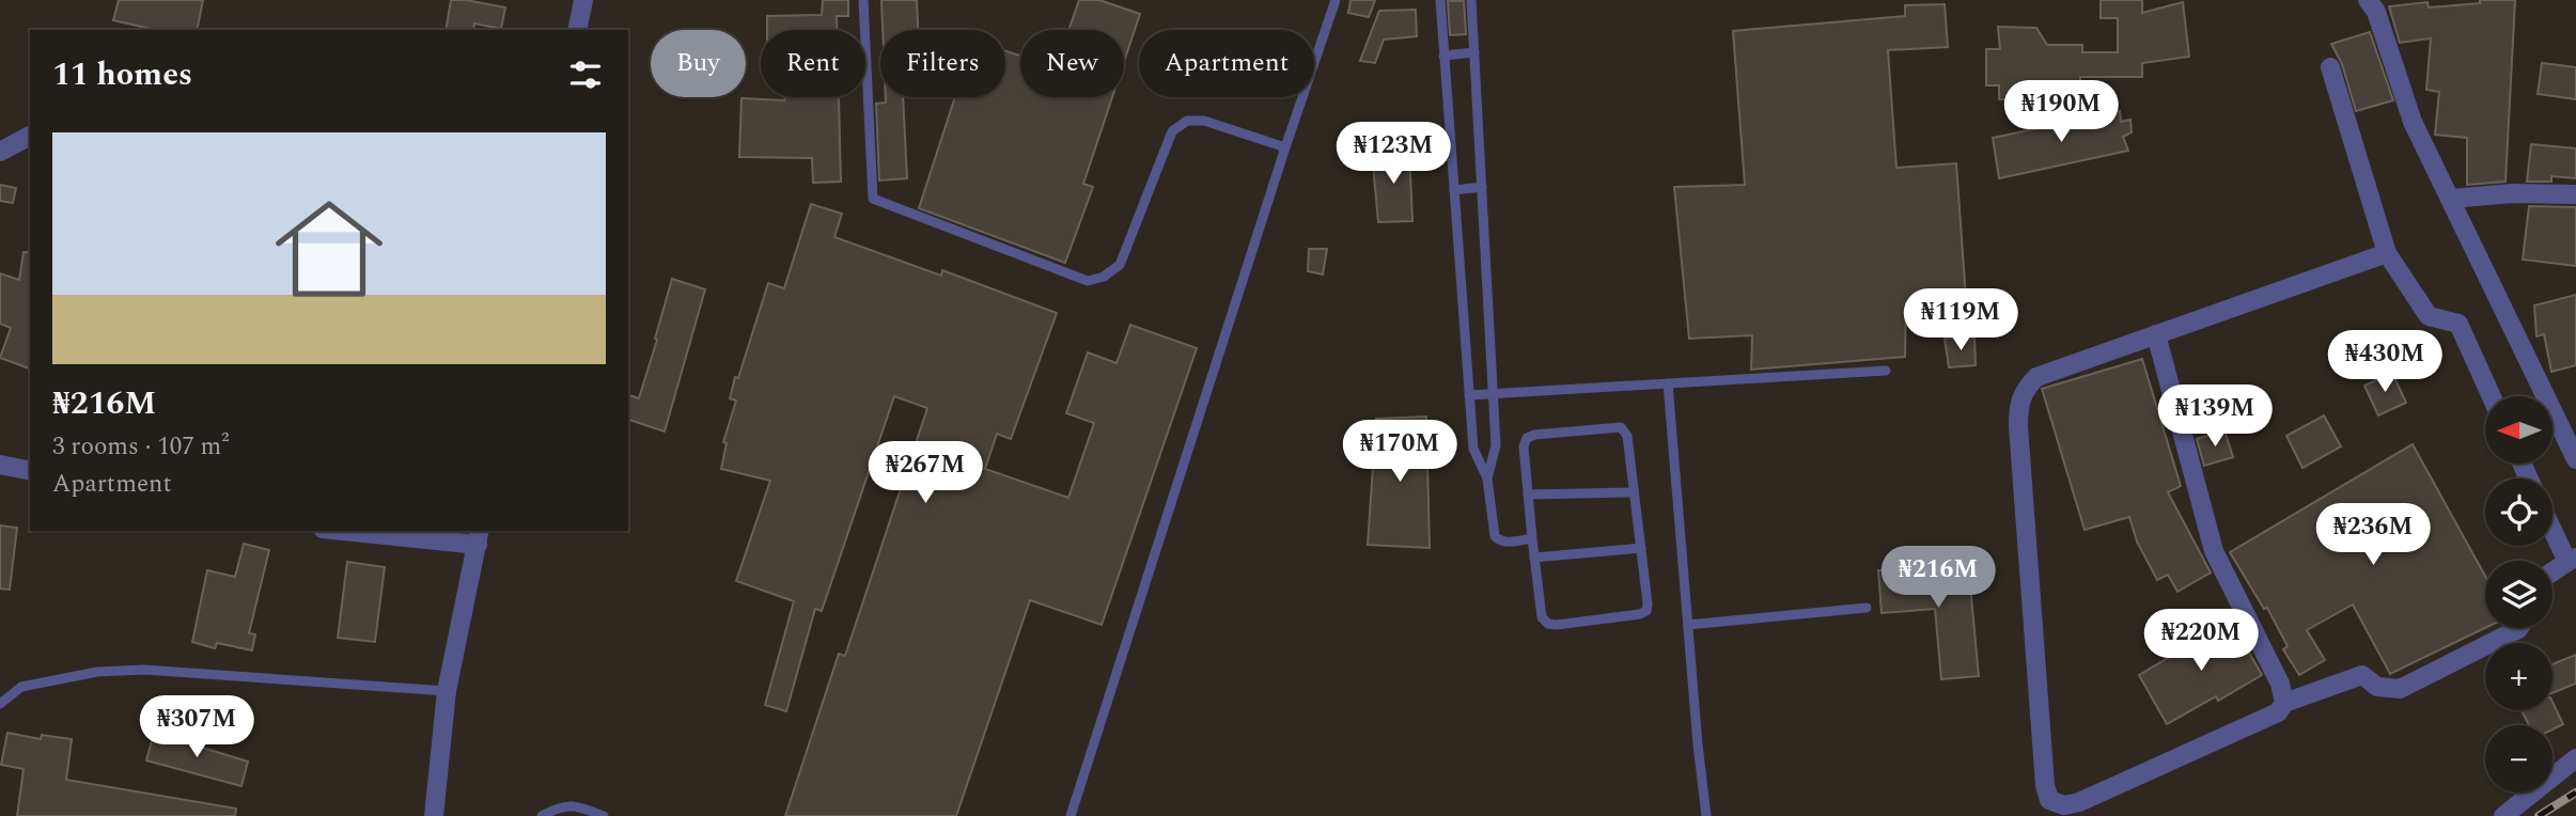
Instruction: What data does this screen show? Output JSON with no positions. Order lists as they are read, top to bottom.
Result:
{
  "north": "left",
  "page": {
    "chip": [
      "Buy",
      "Rent",
      "Filters",
      "New",
      "Apartment"
    ],
    "heading": "11 homes",
    "price": [
      "₦190M",
      "₦123M",
      "₦119M",
      "₦430M",
      "₦139M",
      "₦170M",
      "₦267M",
      "₦236M",
      "₦216M",
      "₦220M",
      "₦307M"
    ],
    "list": [
      {
        "name": "₦216M",
        "note": "3 rooms · 107 m² · Apartment"
      }
    ],
    "map_buttons": ["+", "−"]
  }
}
